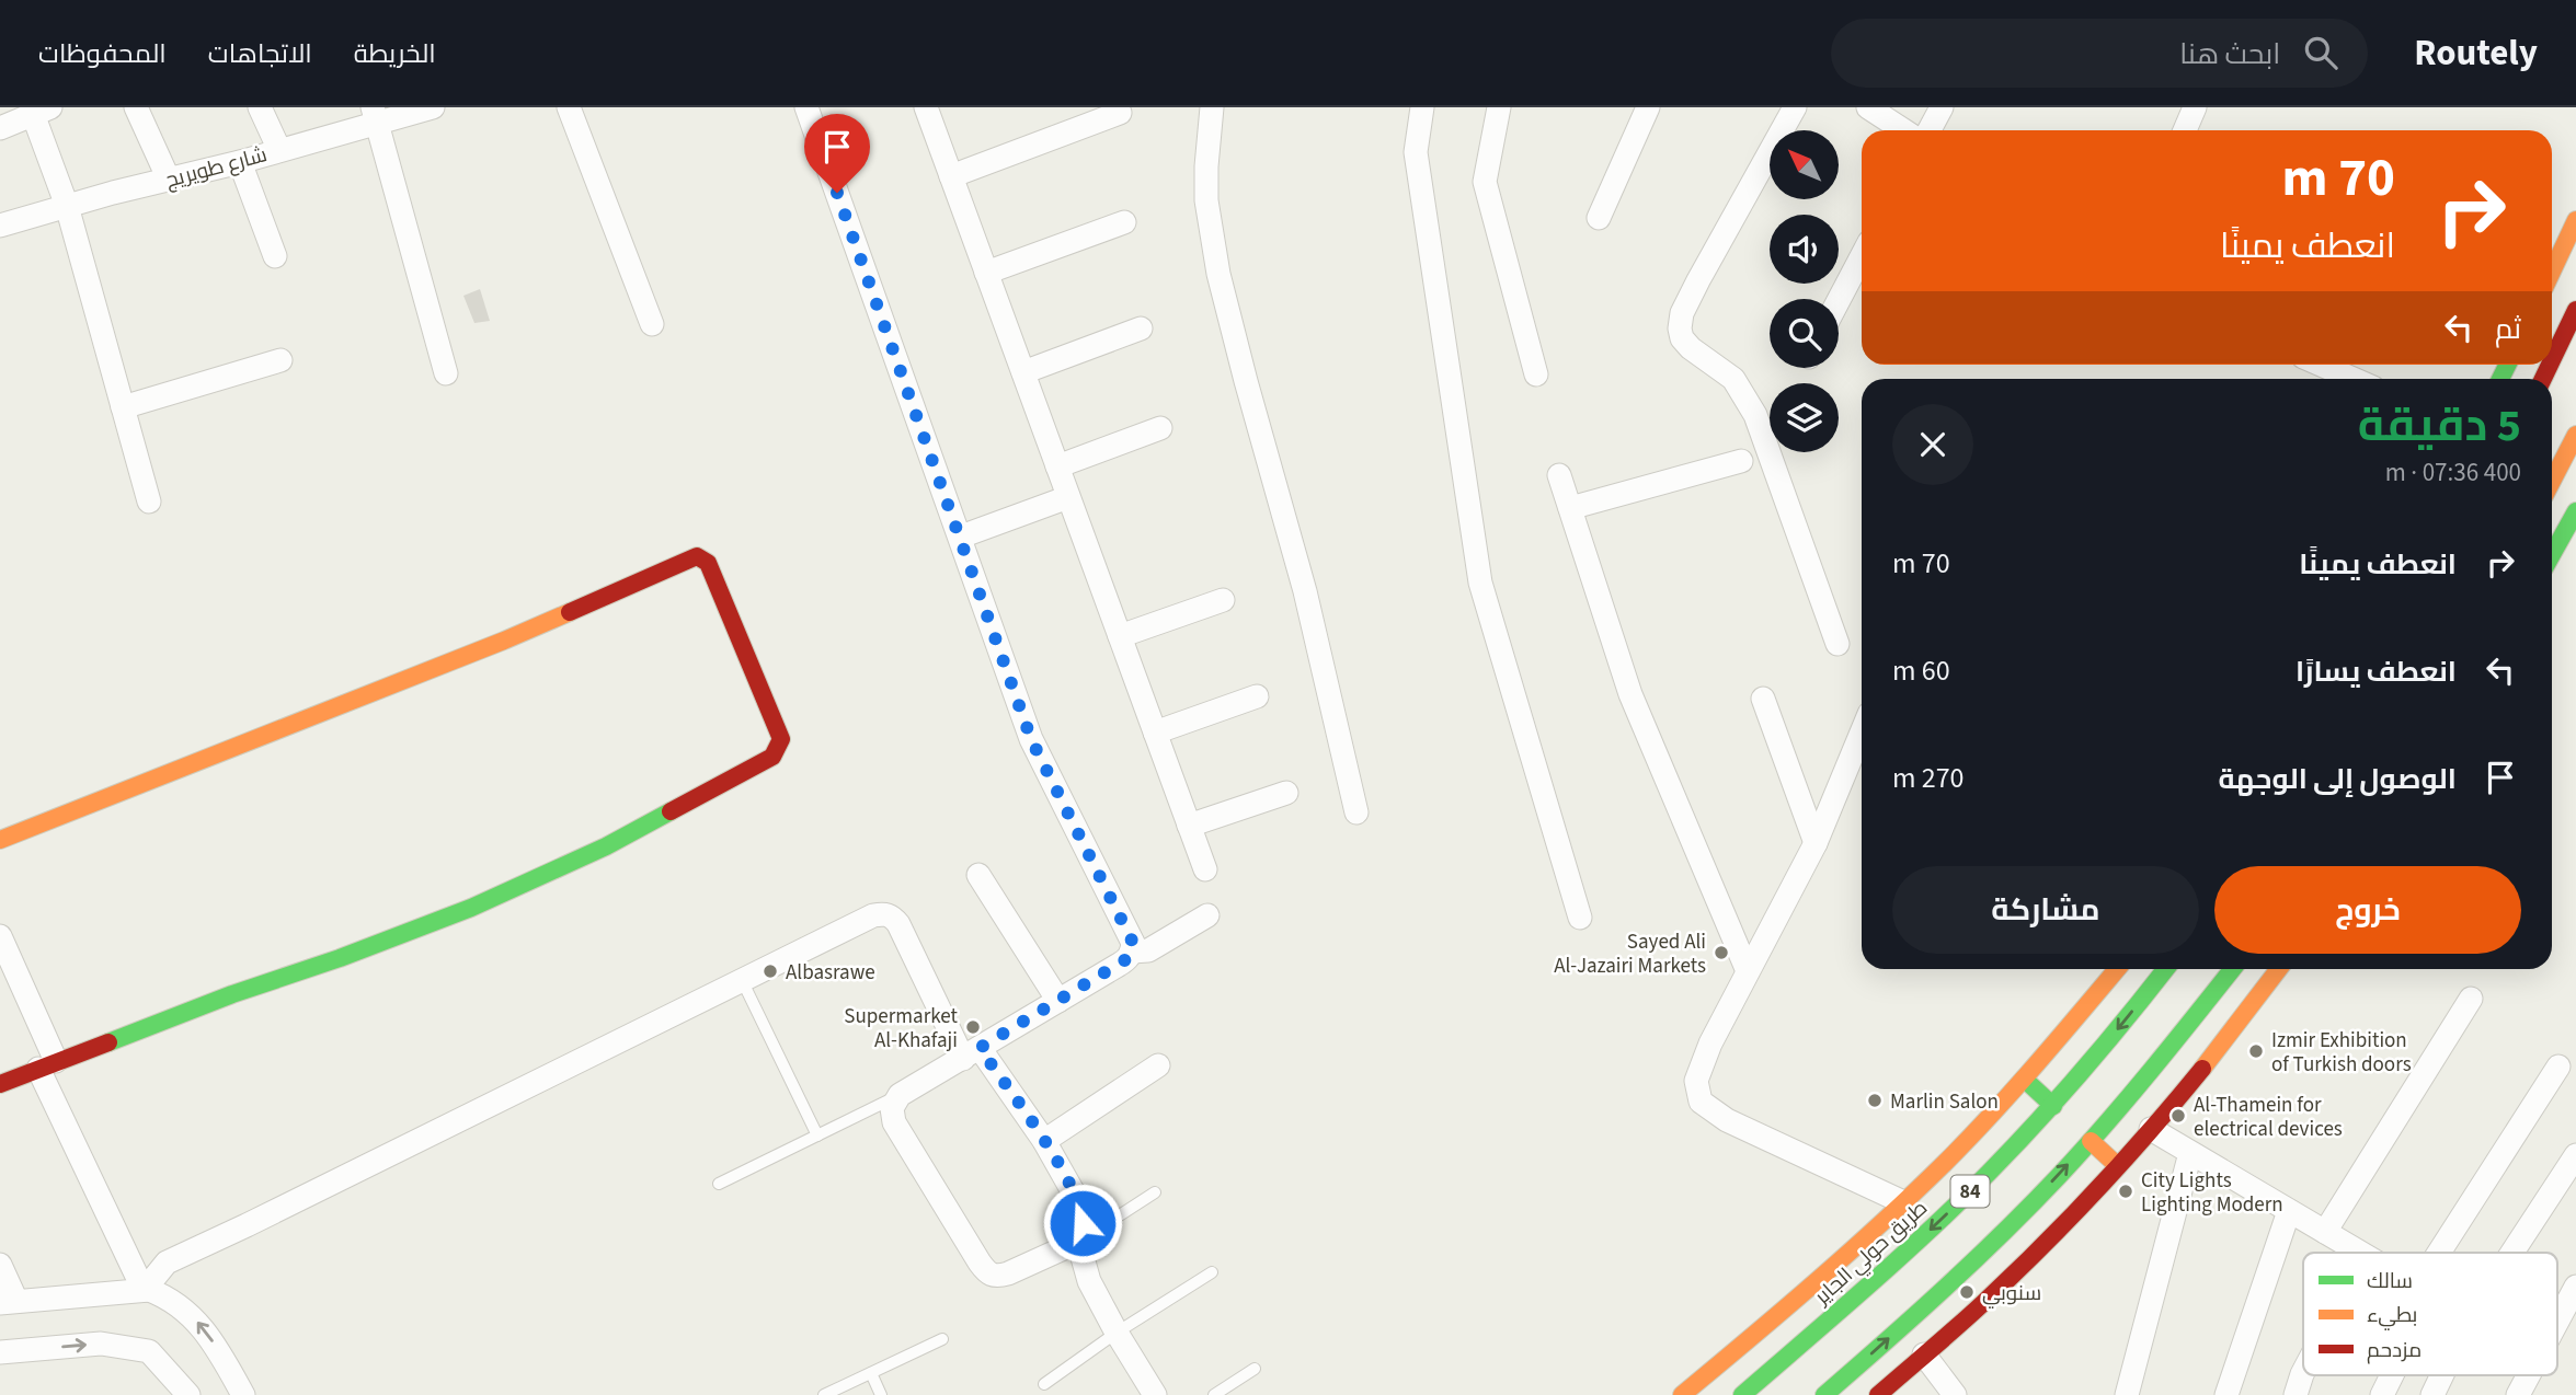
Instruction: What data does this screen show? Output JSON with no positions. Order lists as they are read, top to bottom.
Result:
{
  "streets": {
    "main road": ["84", "طريق حولي الجاير"],
    "street": ["شارع طويريج"]
  },
  "places": [
    "Sayed Ali Al-Jazairi Markets",
    "Albasrawe",
    "Supermarket Al-Khafaji",
    "Izmir Exhibition of Turkish doors",
    "Marlin Salon",
    "Al-Thamein for electrical devices",
    "City Lights Lighting Modern",
    "سنوبي"
  ],
  "legend": ["سالك", "بطيء", "مزدحم"],
  "north": "top left",
  "page": {
    "header": "Routely",
    "search": "ابحث هنا",
    "nav": ["الخريطة", "الاتجاهات", "المحفوظات"],
    "turn": ["70 m", "انعطف يمينًا"],
    "then": "ثم",
    "heading": ["5 دقيقة", "400 m · 07:36"],
    "list": [
      {
        "name": "انعطف يمينًا",
        "value": "70 m"
      },
      {
        "name": "انعطف يسارًا",
        "value": "60 m"
      },
      {
        "name": "الوصول إلى الوجهة",
        "value": "270 m"
      }
    ],
    "buttons": ["خروج", "مشاركة"]
  }
}
